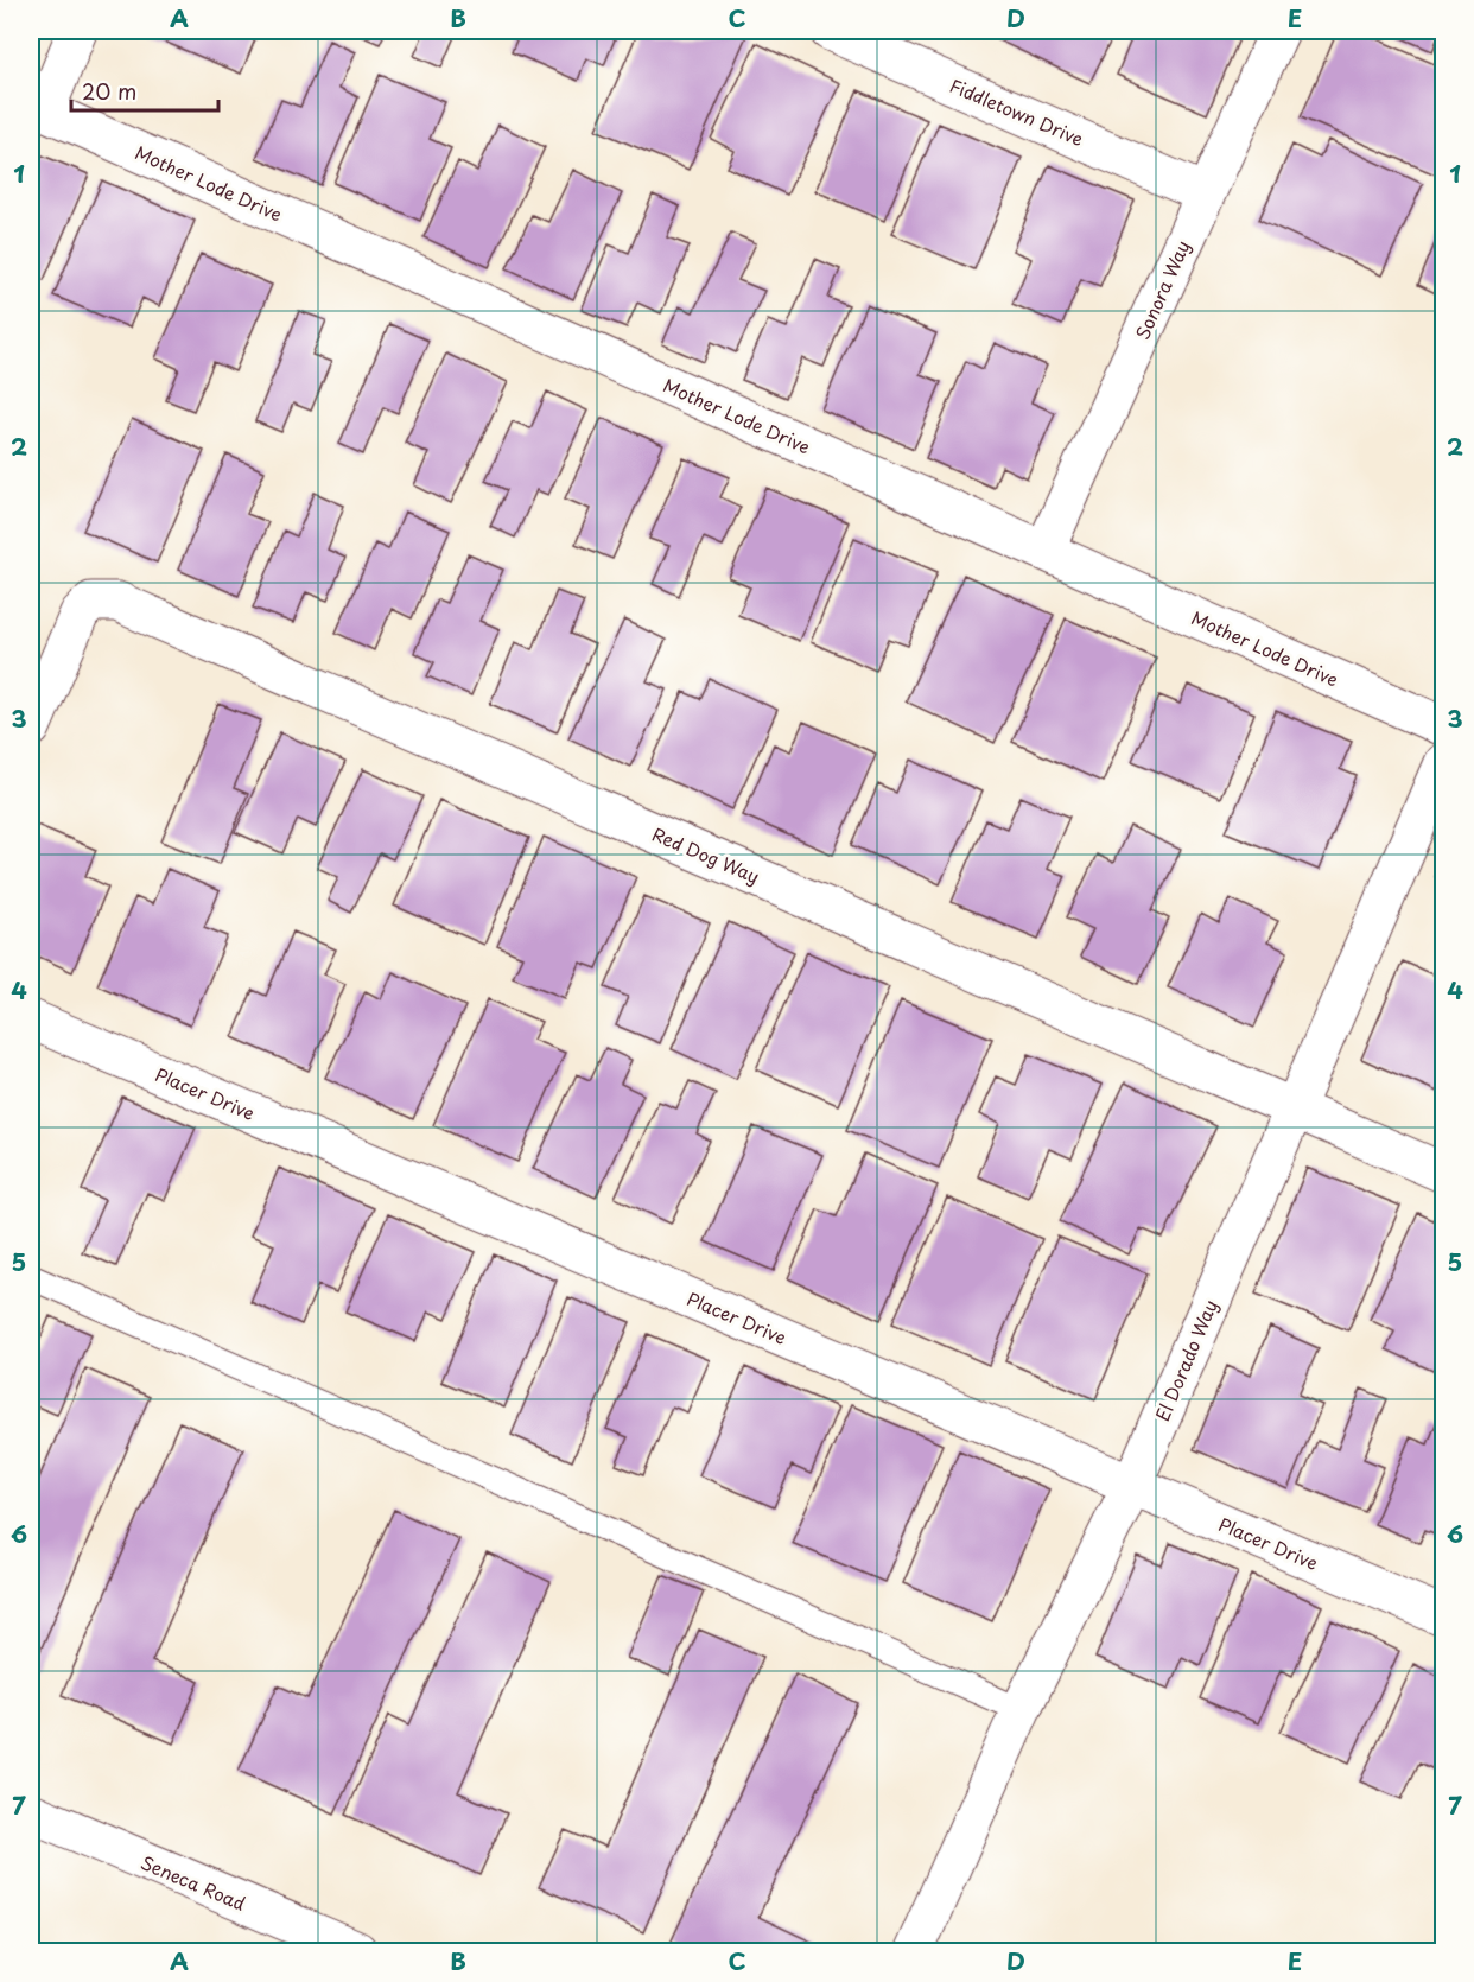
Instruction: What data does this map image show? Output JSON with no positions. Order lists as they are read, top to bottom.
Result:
{
  "streets": {
    "street": [
      "Fiddletown Drive",
      "Mother Lode Drive",
      "Sonora Way",
      "Red Dog Way",
      "Placer Drive",
      "El Dorado Way",
      "Seneca Road"
    ]
  },
  "crossings": [
    ["Fiddletown Drive", "Sonora Way"],
    ["Mother Lode Drive", "Sonora Way"],
    ["Red Dog Way", "El Dorado Way"],
    ["Placer Drive", "El Dorado Way"]
  ],
  "scale_bar": "20 m",
  "grid": {
    "columns": [
      "A",
      "B",
      "C",
      "D",
      "E"
    ],
    "rows": [
      "1",
      "2",
      "3",
      "4",
      "5",
      "6",
      "7"
    ]
  }
}
